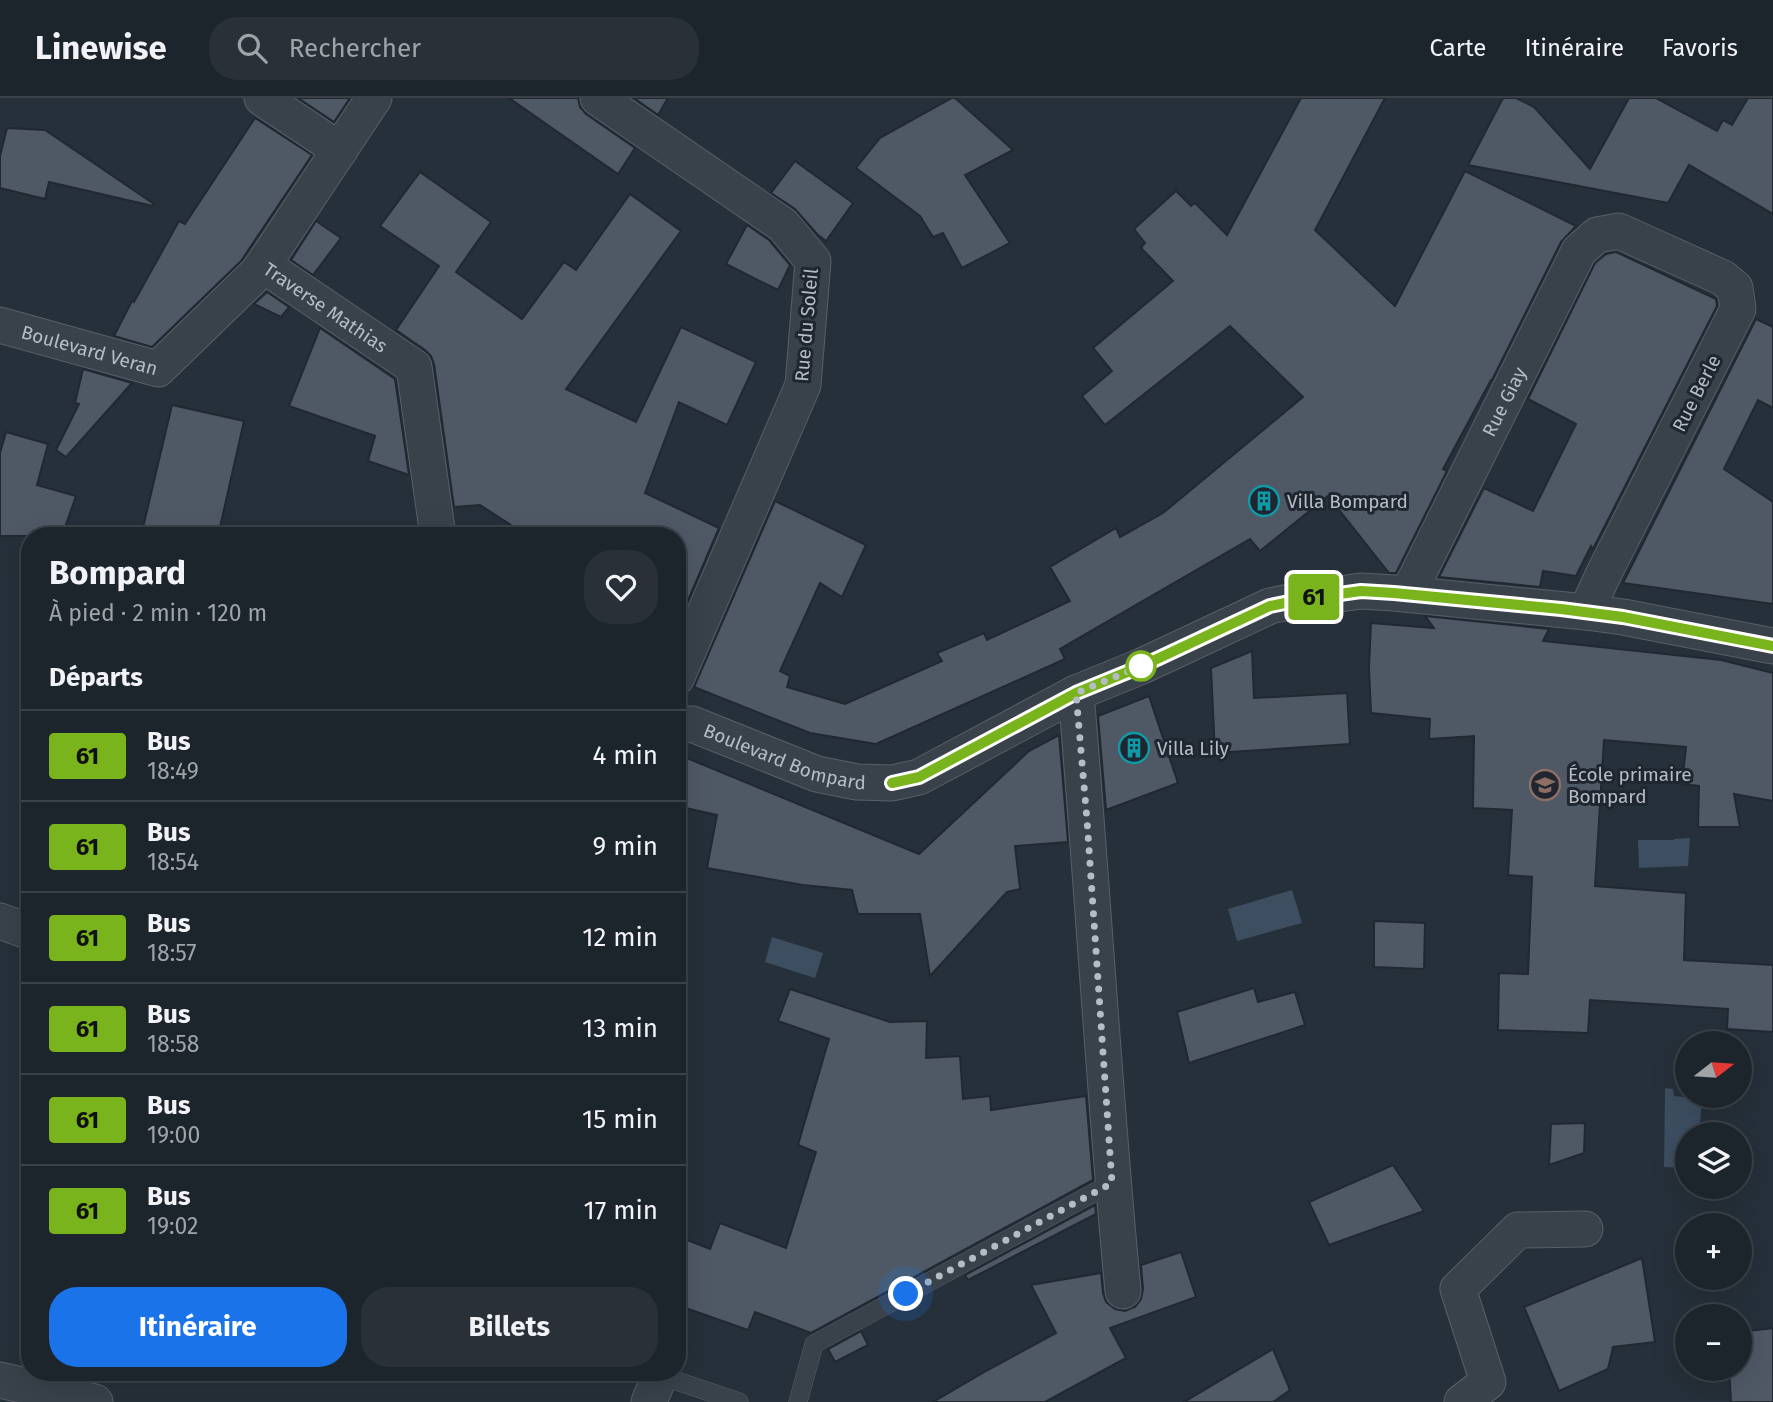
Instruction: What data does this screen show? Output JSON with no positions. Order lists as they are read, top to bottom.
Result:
{
  "streets": {
    "street": [
      "Traverse Mathias",
      "Rue du Soleil",
      "Boulevard Veran",
      "Rue Berle",
      "Rue Giay",
      "Boulevard Bompard"
    ]
  },
  "crossings": [
    ["Traverse Mathias", "Boulevard Veran"],
    ["Rue Berle", "Rue Giay"],
    ["Rue Berle", "Boulevard Bompard"],
    ["Rue Giay", "Boulevard Bompard"]
  ],
  "places": {
    "building": ["Villa Bompard", "Villa Lily"],
    "school or university": ["École primaire Bompard"]
  },
  "lines": ["bus line 61"],
  "north": "right",
  "page": {
    "header": "Linewise",
    "search": "Rechercher",
    "nav": ["Carte", "Itinéraire", "Favoris"],
    "on_map": "61",
    "heading": [
      ["Bompard", "À pied · 2 min · 120 m"],
      "Départs"
    ],
    "list": [
      {
        "mark": "61",
        "name": "Bus",
        "note": "18:49",
        "value": "4 min"
      },
      {
        "mark": "61",
        "name": "Bus",
        "note": "18:54",
        "value": "9 min"
      },
      {
        "mark": "61",
        "name": "Bus",
        "note": "18:57",
        "value": "12 min"
      },
      {
        "mark": "61",
        "name": "Bus",
        "note": "18:58",
        "value": "13 min"
      },
      {
        "mark": "61",
        "name": "Bus",
        "note": "19:00",
        "value": "15 min"
      },
      {
        "mark": "61",
        "name": "Bus",
        "note": "19:02",
        "value": "17 min"
      }
    ],
    "map_buttons": ["+", "−"],
    "buttons": ["Itinéraire", "Billets"]
  }
}
